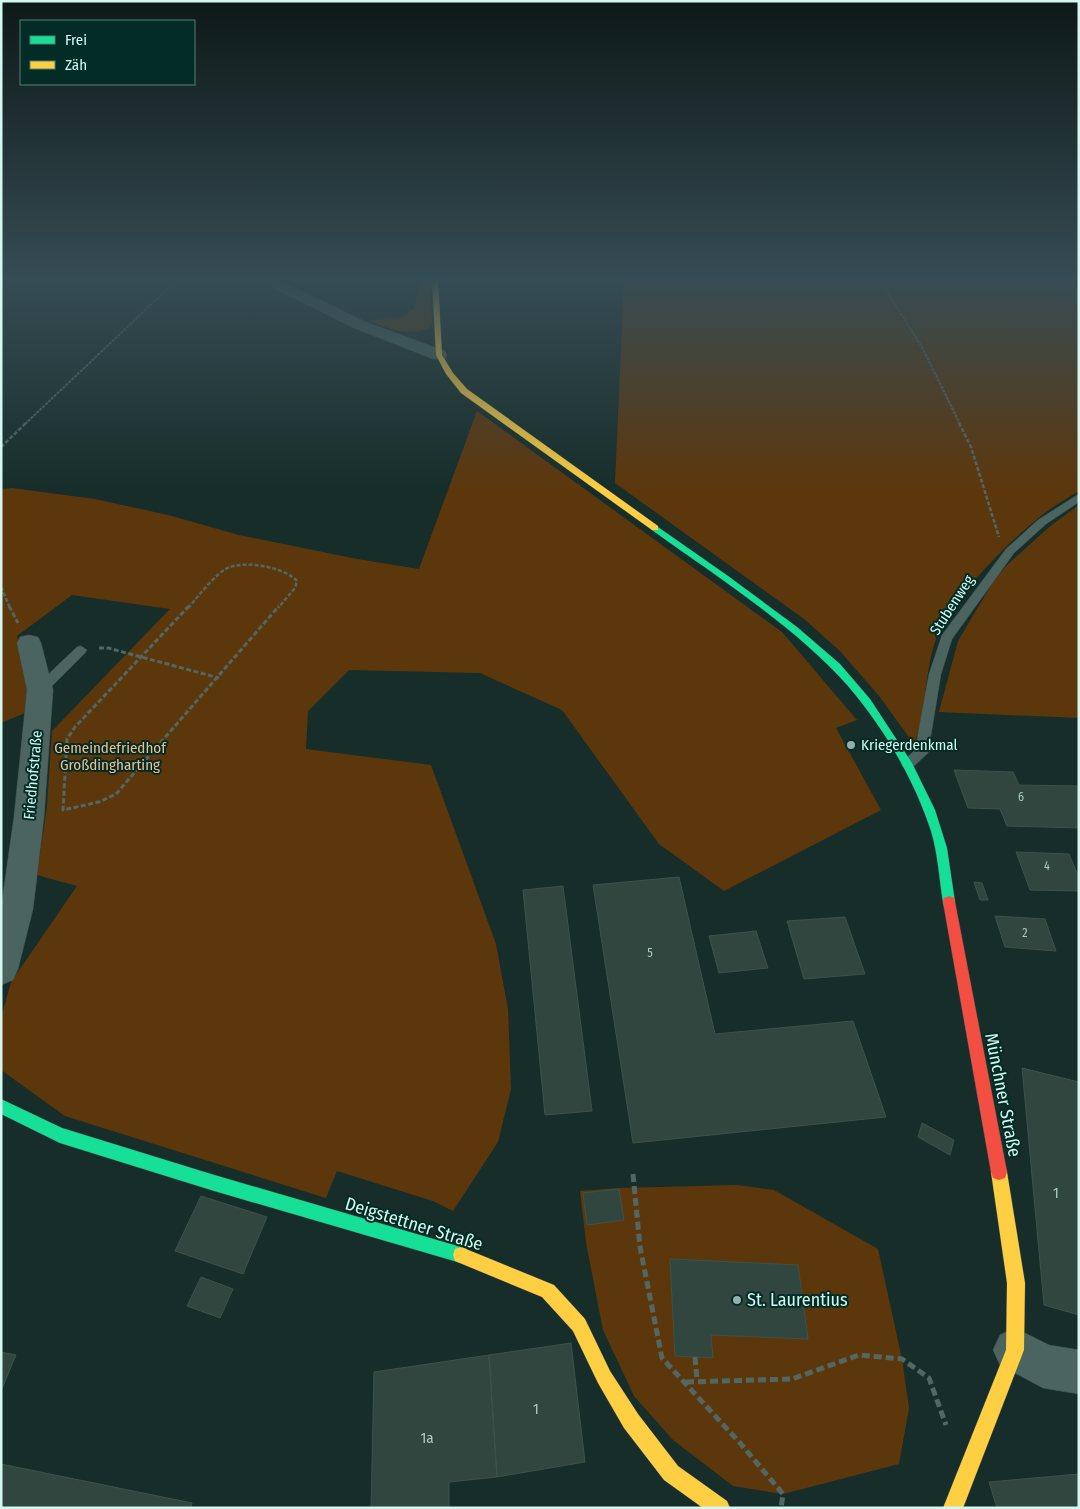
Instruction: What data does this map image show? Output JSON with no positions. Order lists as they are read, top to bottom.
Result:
{
  "streets": {
    "street": ["Friedhofstraße", "Münchner Straße", "Deigstettner Straße"],
    "lane": ["Stubenweg"]
  },
  "crossings": [
    ["Stubenweg", "Münchner Straße"]
  ],
  "parks": ["Gemeindefriedhof Großdingharting"],
  "places": ["Kriegerdenkmal", "St. Laurentius"],
  "house_numbers": [
    "6",
    "4",
    "2",
    "5",
    "1",
    "1",
    "1a"
  ],
  "legend": ["Frei", "Zäh"]
}
